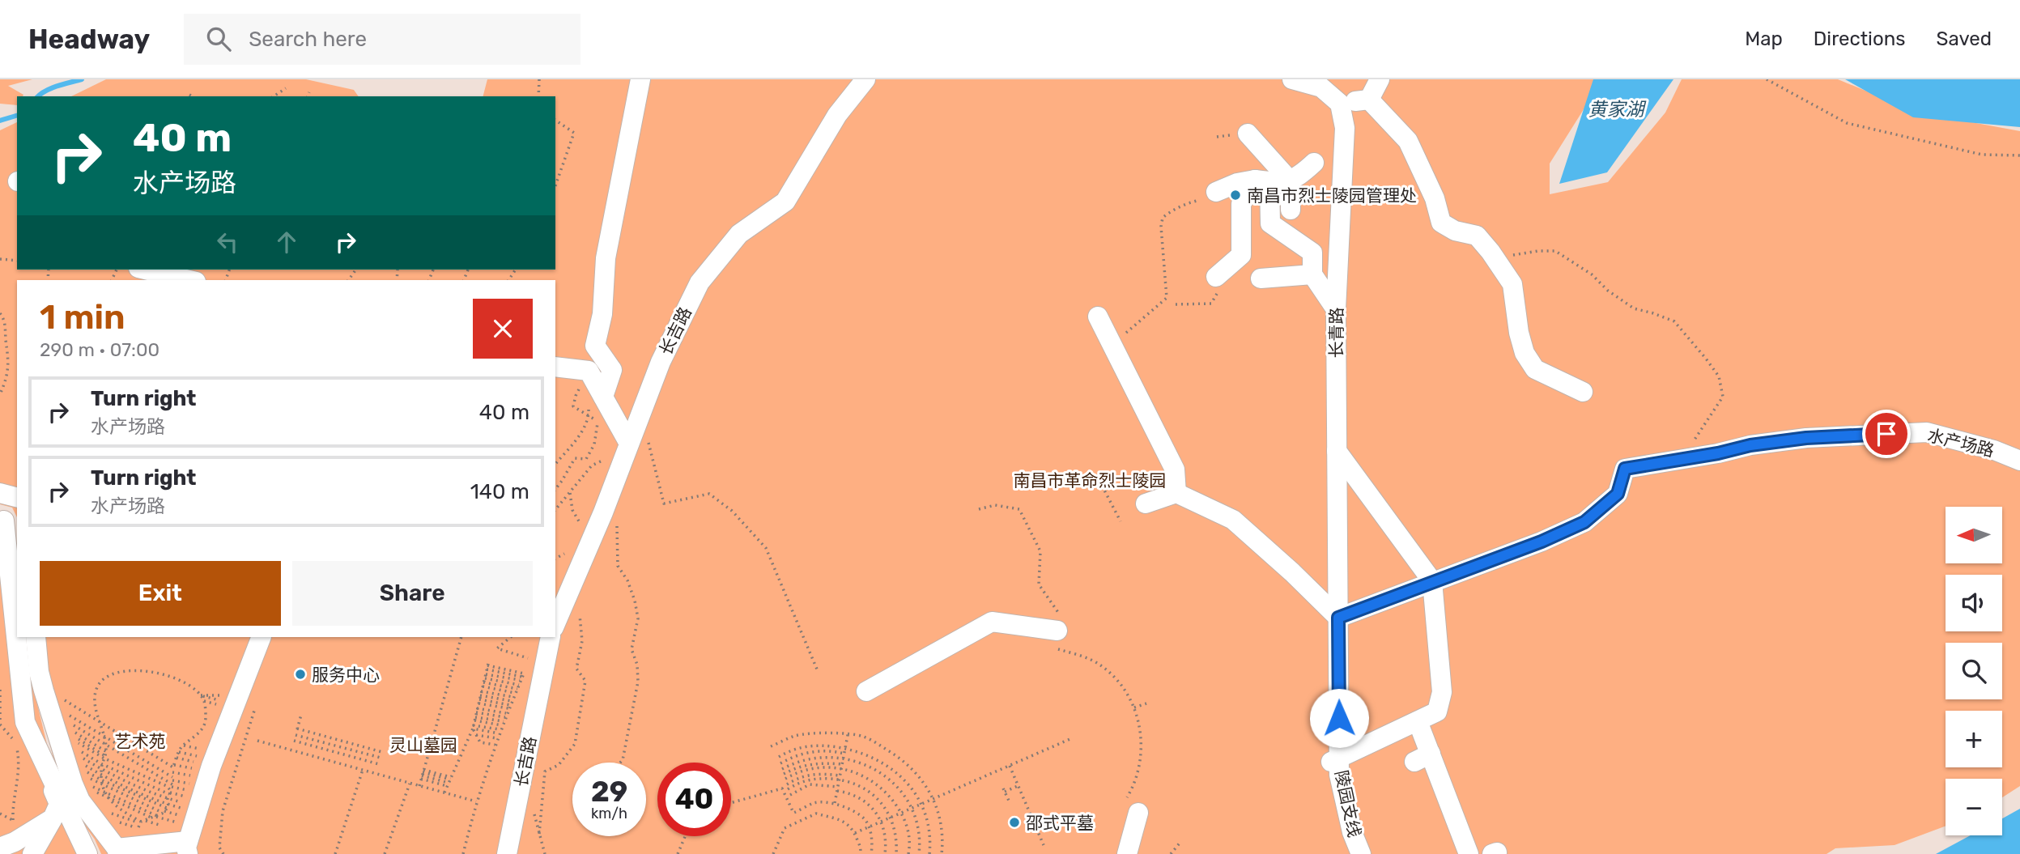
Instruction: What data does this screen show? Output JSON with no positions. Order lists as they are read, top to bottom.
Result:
{
  "streets": {
    "street": [
      "长吉路",
      "长青路",
      "水产场路",
      "陵园支线"
    ]
  },
  "crossings": [
    ["长青路", "水产场路"],
    ["长青路", "陵园支线"],
    ["水产场路", "陵园支线"]
  ],
  "water": ["黄家湖"],
  "parks": ["南昌市革命烈士陵园", "艺术苑", "灵山墓园"],
  "places": ["南昌市烈士陵园管理处", "服务中心", "邵式平墓"],
  "north": "left",
  "page": {
    "header": "Headway",
    "search": "Search here",
    "nav": ["Map", "Directions", "Saved"],
    "turn": ["40 m", "水产场路"],
    "heading": ["1 min", "290 m · 07:00"],
    "list": [
      {
        "name": "Turn right",
        "note": "水产场路",
        "value": "40 m"
      },
      {
        "name": "Turn right",
        "note": "水产场路",
        "value": "140 m"
      }
    ],
    "map_buttons": ["+", "−"],
    "buttons": ["Exit", "Share"],
    "speed": "29 km/h",
    "limit": "40"
  }
}
